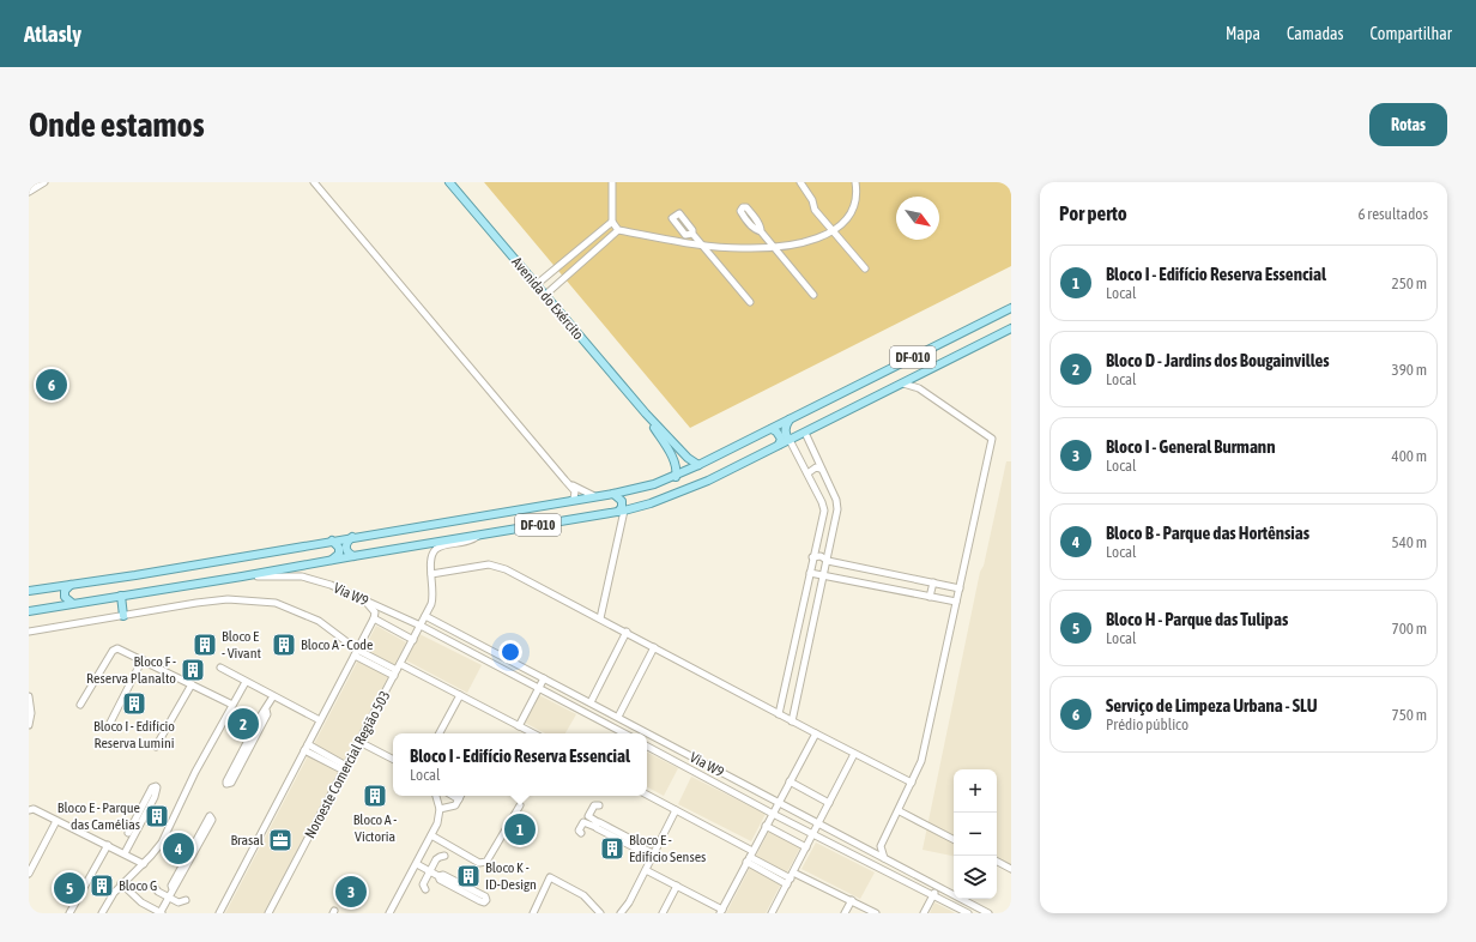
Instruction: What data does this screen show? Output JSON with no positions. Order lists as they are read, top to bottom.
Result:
{
  "streets": {
    "main road": ["Avenida do Exército", "DF-010"],
    "street": ["Via W9", "Noroeste Comercial Região 503"]
  },
  "crossings": [
    ["Avenida do Exército", "DF-010"],
    ["DF-010", "Via W9"],
    ["DF-010", "Noroeste Comercial Região 503"],
    ["Via W9", "Noroeste Comercial Região 503"]
  ],
  "places": {
    "building": [
      "Bloco E - Vivant",
      "Bloco A - Code",
      "Bloco F - Reserva Planalto",
      "Bloco I - Edifício Reserva Lumini",
      "Bloco A - Victoria",
      "Bloco E - Parque das Camélias",
      "Bloco E - Edifício Senses",
      "Bloco K - ID-Design",
      "Bloco G"
    ],
    "office": ["Brasal"]
  },
  "north": "bottom right",
  "page": {
    "header": "Atlasly",
    "nav": ["Mapa", "Camadas", "Compartilhar"],
    "buttons": "Rotas",
    "title": "Onde estamos",
    "heading": ["Por perto", "6 resultados"],
    "list": [
      {
        "mark": "1",
        "name": "Bloco I - Edifício Reserva Essencial",
        "note": "Local",
        "value": "250 m"
      },
      {
        "mark": "2",
        "name": "Bloco D - Jardins dos Bougainvilles",
        "note": "Local",
        "value": "390 m"
      },
      {
        "mark": "3",
        "name": "Bloco I - General Burmann",
        "note": "Local",
        "value": "400 m"
      },
      {
        "mark": "4",
        "name": "Bloco B - Parque das Hortênsias",
        "note": "Local",
        "value": "540 m"
      },
      {
        "mark": "5",
        "name": "Bloco H - Parque das Tulipas",
        "note": "Local",
        "value": "700 m"
      },
      {
        "mark": "6",
        "name": "Serviço de Limpeza Urbana - SLU",
        "note": "Prédio público",
        "value": "750 m"
      }
    ],
    "pins": [
      "6",
      "2",
      "1",
      "4",
      "5",
      "3"
    ],
    "popup": ["Bloco I - Edifício Reserva Essencial", "Local"],
    "map_buttons": ["+", "−"]
  }
}
